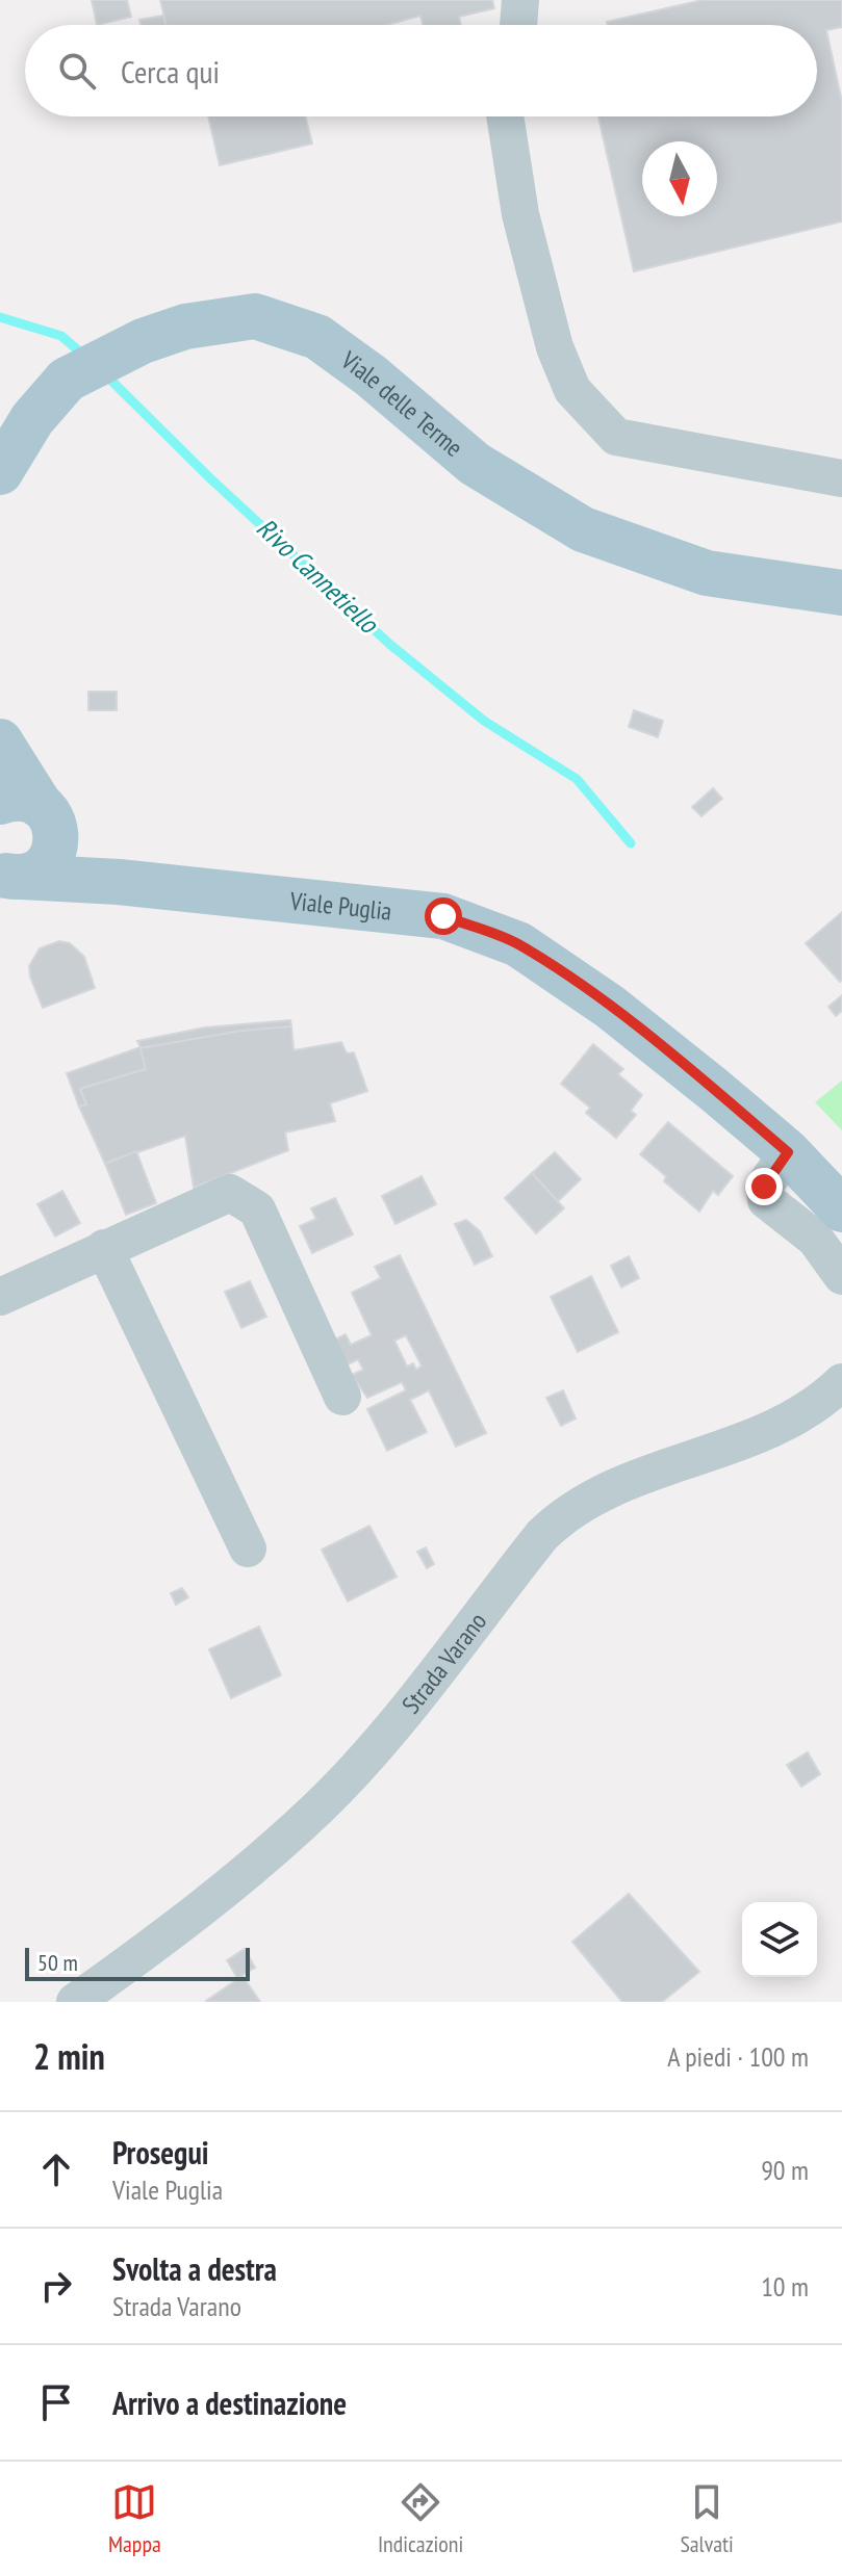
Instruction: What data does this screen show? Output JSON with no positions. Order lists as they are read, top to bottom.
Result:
{
  "streets": {
    "main road": ["Viale delle Terme", "Viale Puglia"],
    "street": ["Strada Varano"]
  },
  "water": ["Rivo Cannetiello"],
  "scale_bar": "50 m",
  "north": "bottom",
  "page": {
    "search": "Cerca qui",
    "scale": "50 m",
    "heading": ["2 min", "A piedi · 100 m"],
    "list": [
      ["Prosegui", "Viale Puglia", "90 m"],
      ["Svolta a destra", "Strada Varano", "10 m"],
      "Arrivo a destinazione"
    ],
    "nav": ["Mappa", "Indicazioni", "Salvati"]
  }
}
